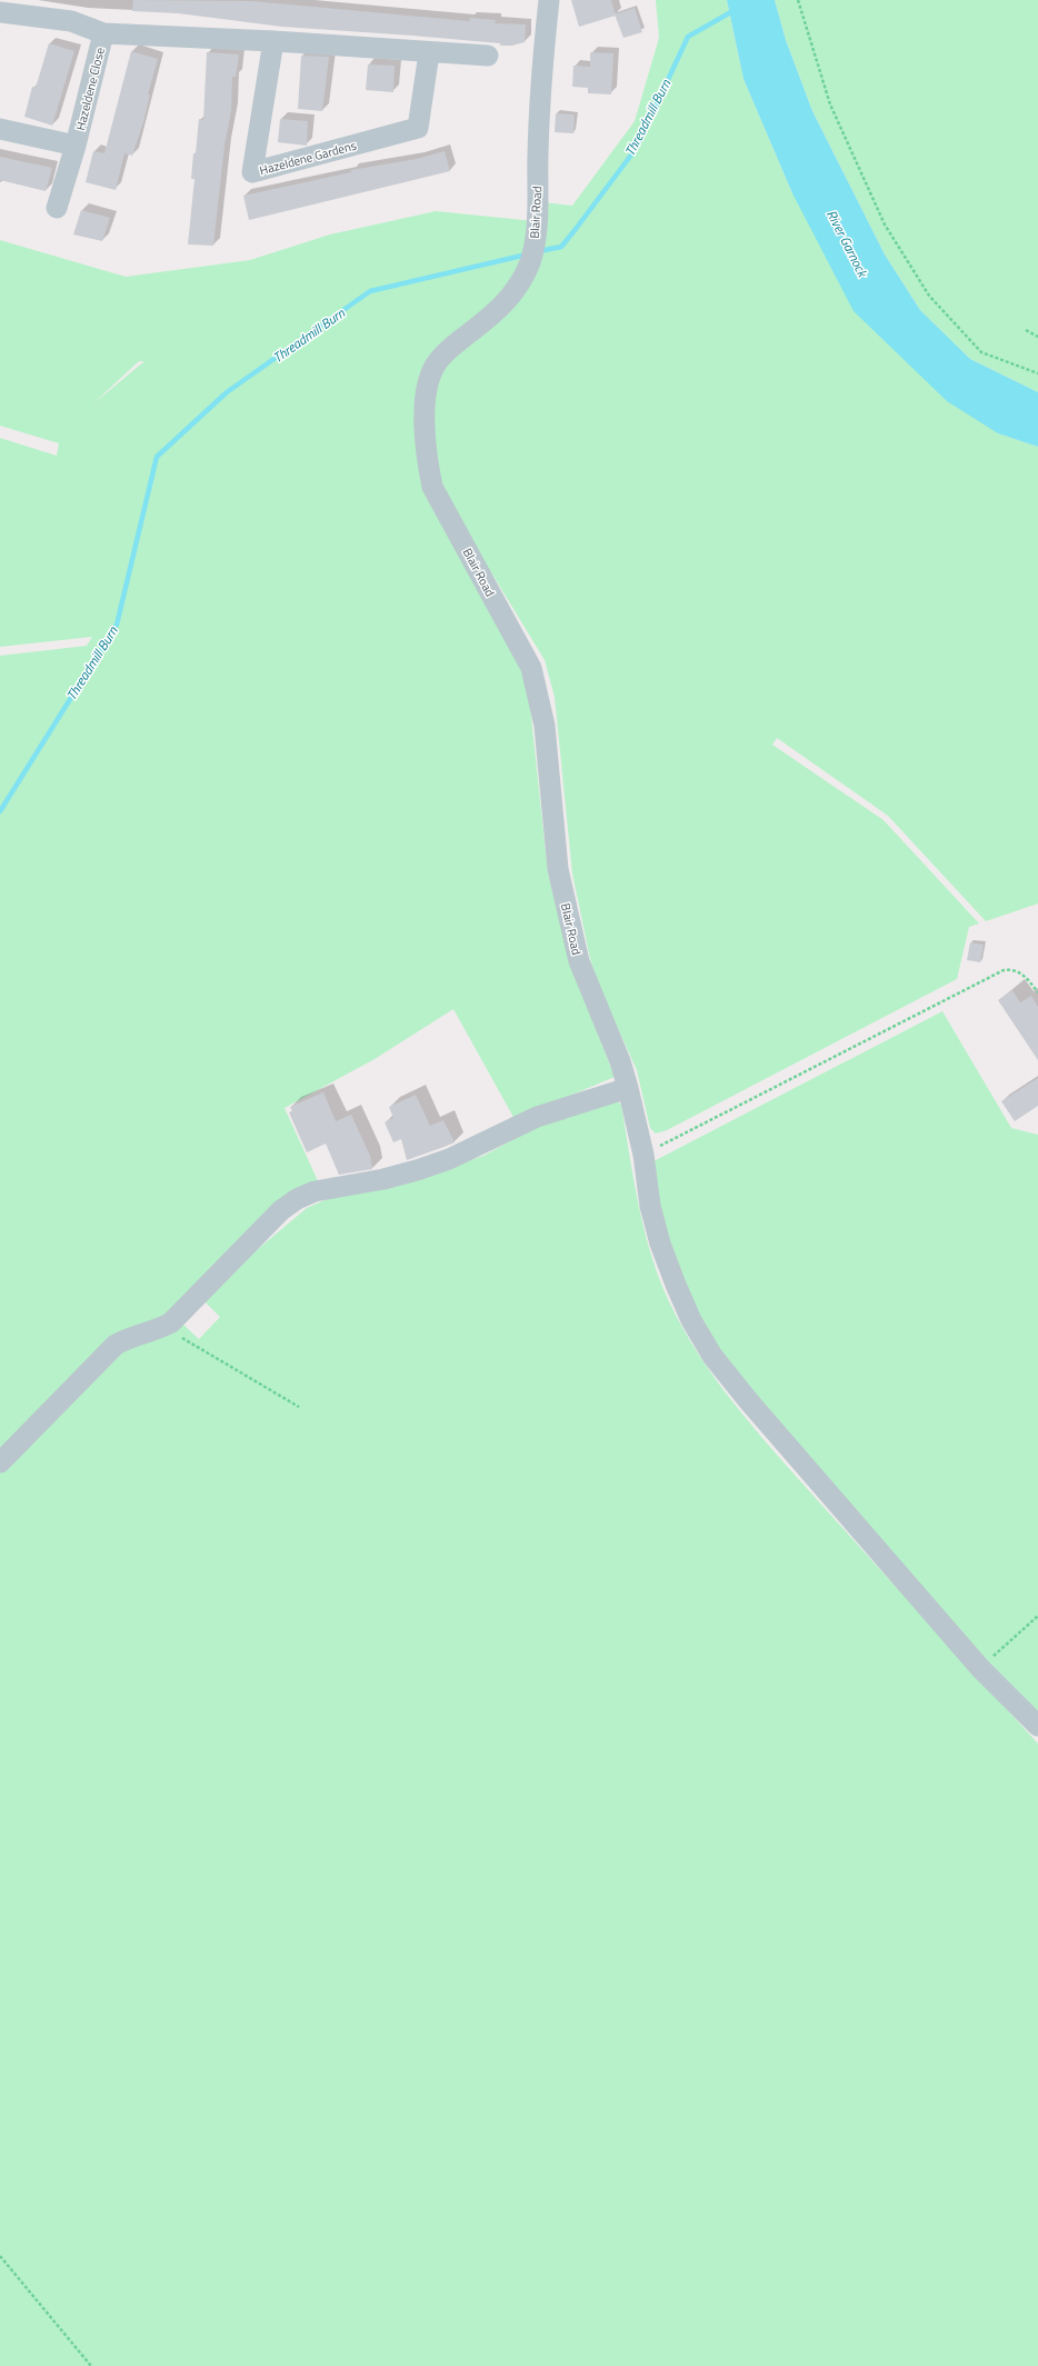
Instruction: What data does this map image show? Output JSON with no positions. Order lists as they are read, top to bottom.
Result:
{
  "streets": {
    "street": ["Hazeldene Close", "Hazeldene Gardens", "Blair Road"]
  },
  "water": ["Threadmill Burn", "River Garnock"]
}
